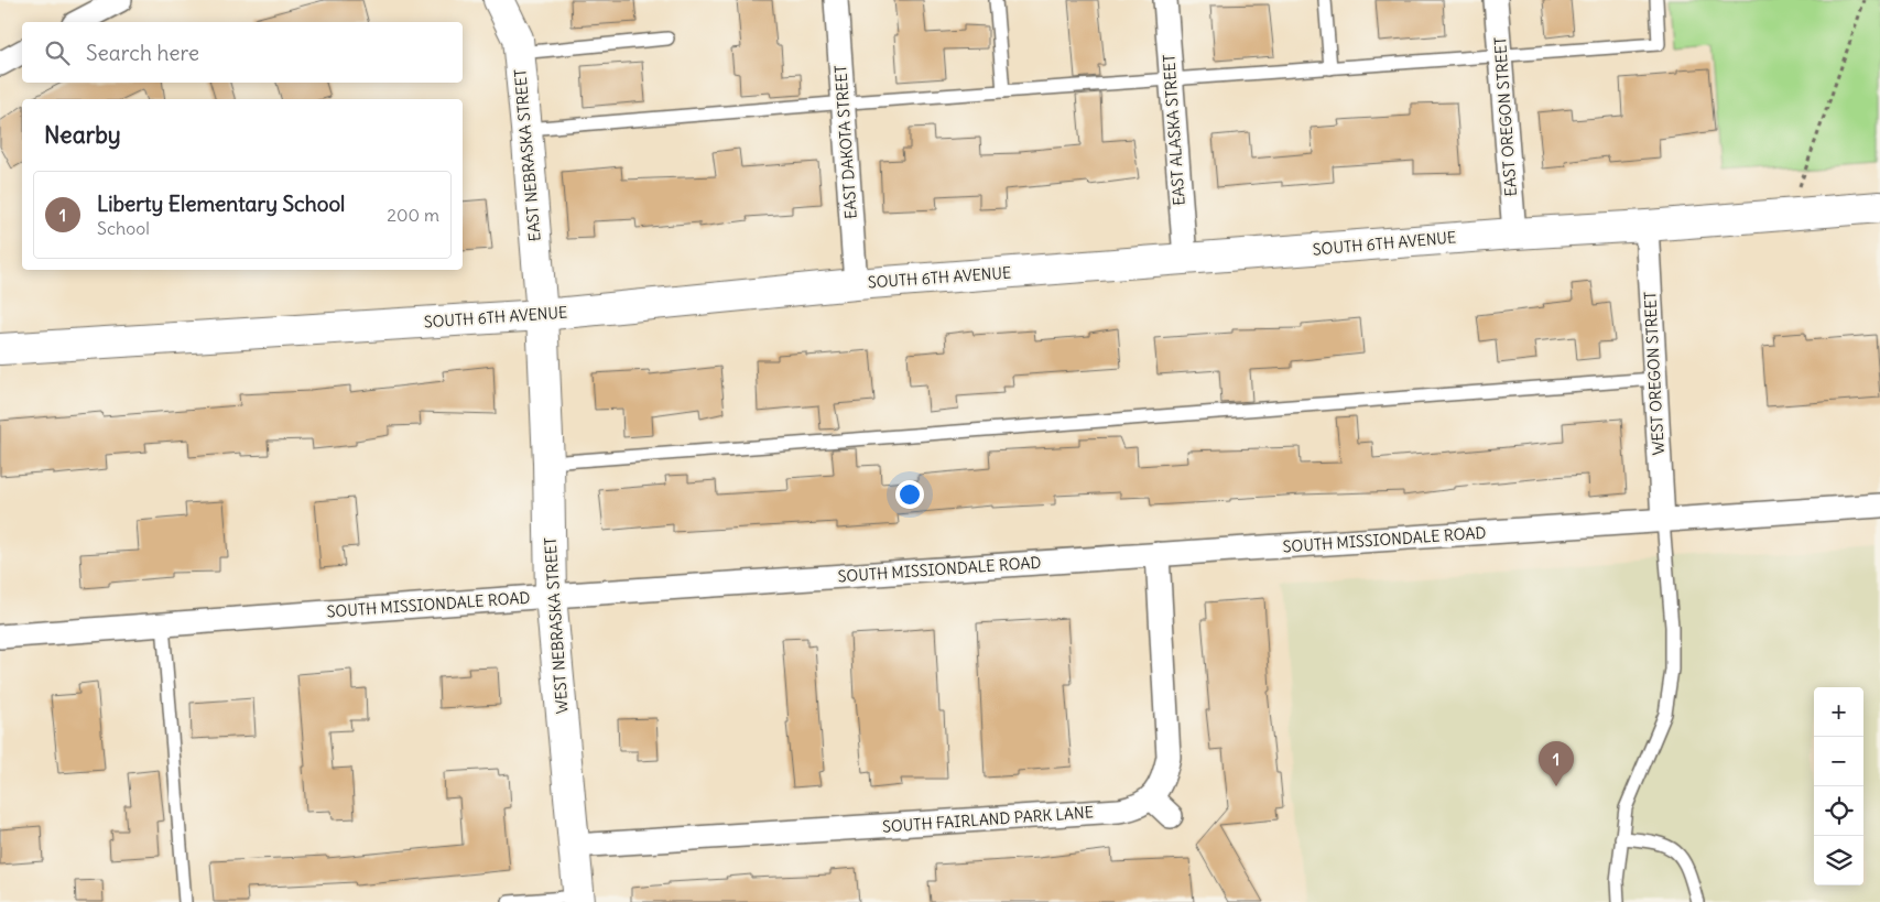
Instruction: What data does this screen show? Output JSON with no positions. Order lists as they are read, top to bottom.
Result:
{
  "streets": {
    "street": [
      "EAST OREGON STREET",
      "EAST ALASKA STREET",
      "EAST DAKOTA STREET",
      "EAST NEBRASKA STREET",
      "SOUTH 6TH AVENUE",
      "WEST OREGON STREET",
      "SOUTH MISSIONDALE ROAD",
      "WEST NEBRASKA STREET",
      "SOUTH FAIRLAND PARK LANE"
    ]
  },
  "crossings": [
    ["EAST OREGON STREET", "SOUTH 6TH AVENUE"],
    ["EAST ALASKA STREET", "SOUTH 6TH AVENUE"],
    ["EAST DAKOTA STREET", "SOUTH 6TH AVENUE"],
    ["EAST NEBRASKA STREET", "SOUTH 6TH AVENUE"],
    ["EAST NEBRASKA STREET", "WEST NEBRASKA STREET"],
    ["SOUTH 6TH AVENUE", "WEST OREGON STREET"],
    ["SOUTH 6TH AVENUE", "WEST NEBRASKA STREET"],
    ["WEST OREGON STREET", "SOUTH MISSIONDALE ROAD"],
    ["SOUTH MISSIONDALE ROAD", "WEST NEBRASKA STREET"],
    ["WEST NEBRASKA STREET", "SOUTH FAIRLAND PARK LANE"]
  ],
  "page": {
    "search": "Search here",
    "heading": "Nearby",
    "list": [
      {
        "mark": "1",
        "name": "Liberty Elementary School",
        "note": "School",
        "value": "200 m"
      }
    ],
    "map_buttons": ["+", "−"],
    "pins": "1"
  }
}
